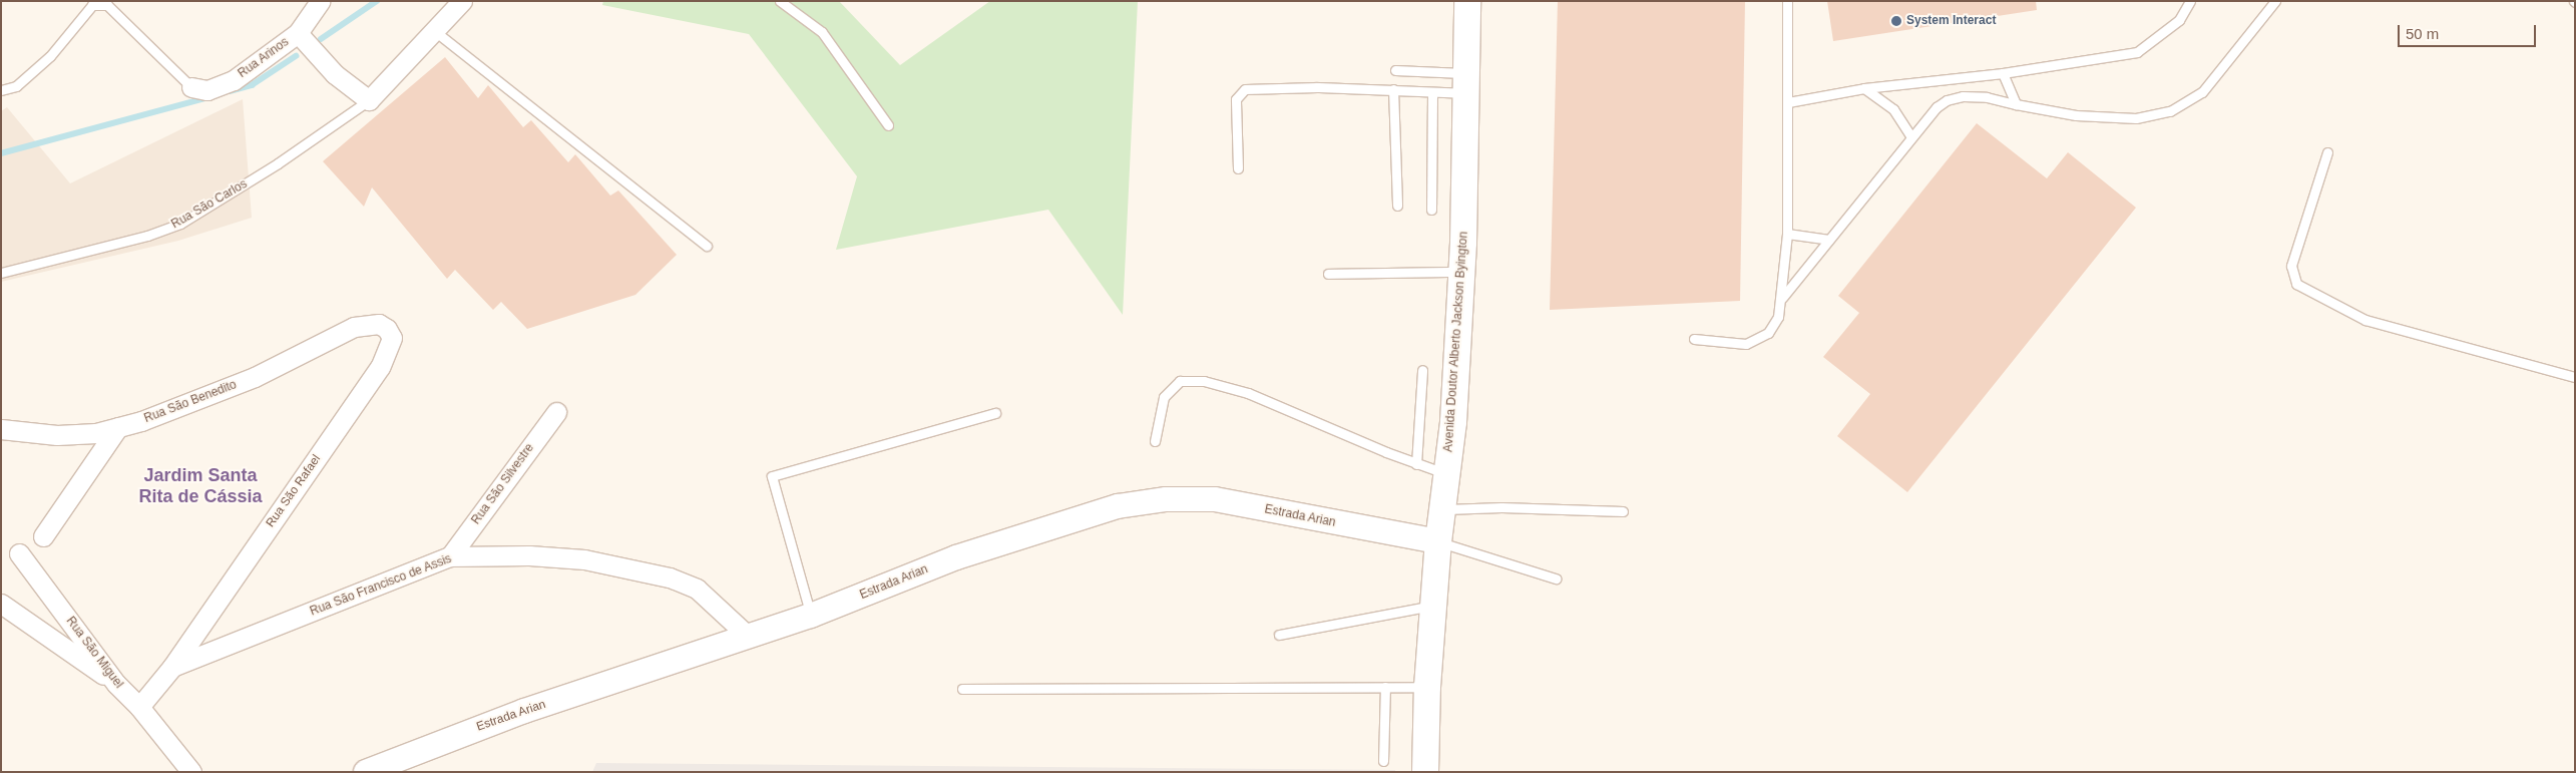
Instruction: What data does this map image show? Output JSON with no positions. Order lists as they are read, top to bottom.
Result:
{
  "streets": {
    "main road": ["Avenida Doutor Alberto Jackson Byington"],
    "street": [
      "Rua Arinos",
      "Rua São Benedito",
      "Rua São Silvestre",
      "Rua São Rafael",
      "Estrada Arian",
      "Rua São Francisco de Assis",
      "Rua São Miguel"
    ],
    "lane": ["Rua São Carlos"]
  },
  "crossings": [
    ["Avenida Doutor Alberto Jackson Byington", "Estrada Arian"],
    ["Rua São Benedito", "Rua São Rafael"],
    ["Rua São Silvestre", "Rua São Francisco de Assis"],
    ["Rua São Rafael", "Rua São Francisco de Assis"],
    ["Estrada Arian", "Rua São Francisco de Assis"],
    ["Rua São Francisco de Assis", "Rua São Miguel"]
  ],
  "districts": ["Jardim Santa Rita de Cássia"],
  "places": ["System Interact"],
  "scale_bar": "50 m"
}
